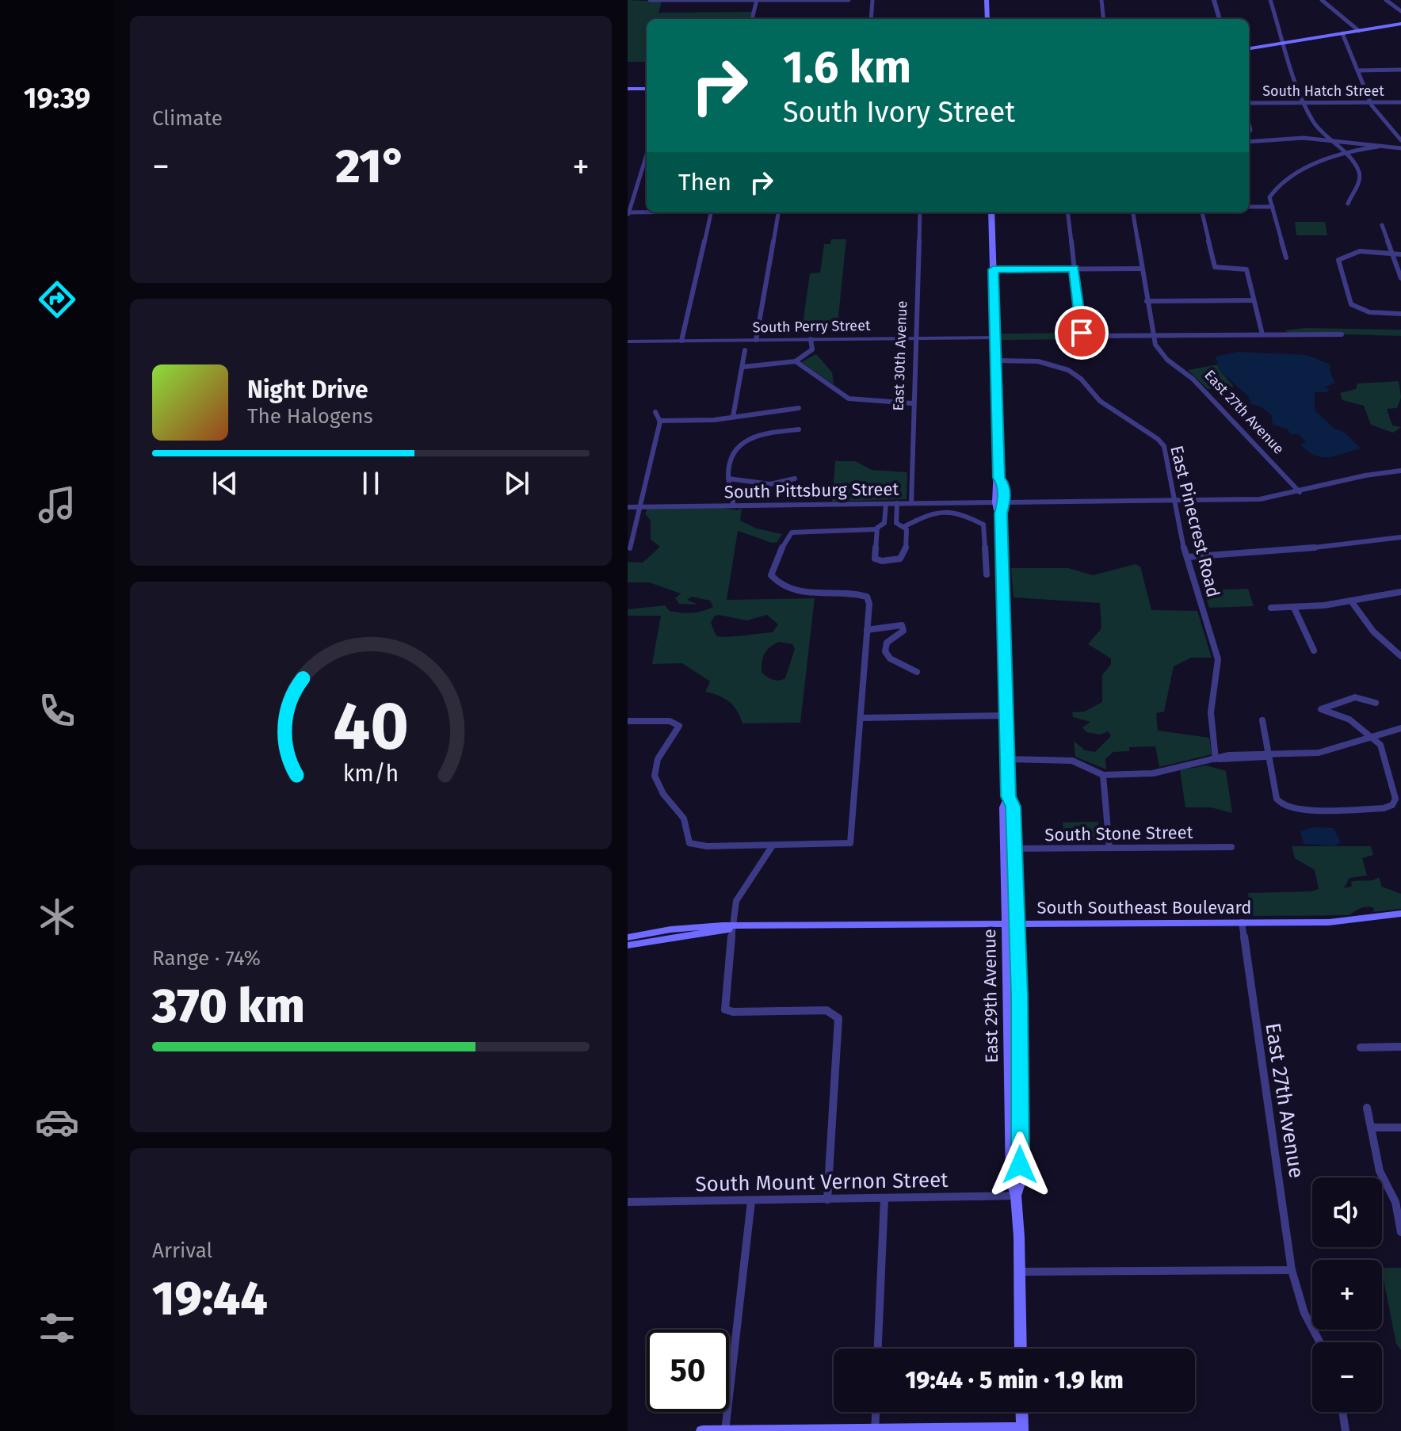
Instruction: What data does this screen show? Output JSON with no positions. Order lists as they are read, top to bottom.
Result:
{
  "streets": {
    "main road": ["South Southeast Boulevard", "East 29th Avenue"],
    "street": [
      "South Hatch Street",
      "South Perry Street",
      "East 30th Avenue",
      "East 27th Avenue",
      "South Pittsburg Street",
      "East Pinecrest Road",
      "South Stone Street",
      "South Mount Vernon Street"
    ]
  },
  "crossings": [
    ["South Perry Street", "East 30th Avenue"],
    ["South Perry Street", "East 29th Avenue"],
    ["East 30th Avenue", "South Pittsburg Street"],
    ["East 27th Avenue", "South Pittsburg Street"],
    ["East 27th Avenue", "South Southeast Boulevard"],
    ["South Pittsburg Street", "East Pinecrest Road"],
    ["South Pittsburg Street", "East 29th Avenue"],
    ["East Pinecrest Road", "East 29th Avenue"],
    ["South Stone Street", "East 29th Avenue"],
    ["South Southeast Boulevard", "East 29th Avenue"],
    ["East 29th Avenue", "South Mount Vernon Street"]
  ],
  "page": {
    "tabs": "19:39",
    "tile": [
      "Climate",
      ["Range · 74%", "370 km"],
      ["Arrival", "19:44"]
    ],
    "turn": ["1.6 km", "South Ivory Street"],
    "heat": ["−", "21°", "+"],
    "then": "Then",
    "song": ["Night Drive", "The Halogens"],
    "map_buttons": ["+", "−"],
    "limit": "50",
    "trip": "19:44 · 5 min · 1.9 km",
    "gauge": ["40", "km/h"]
  }
}
